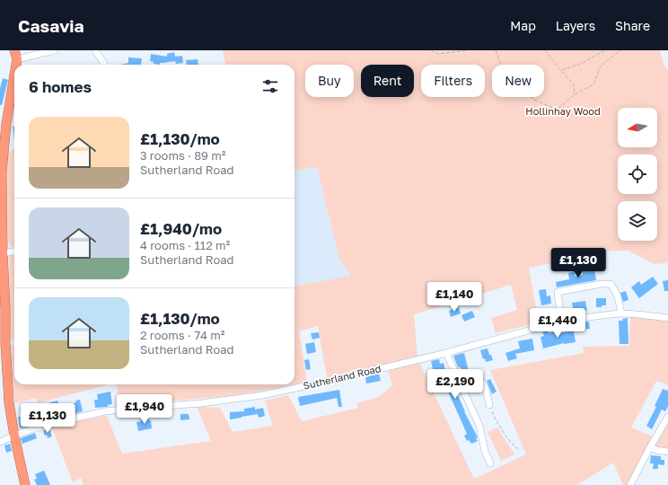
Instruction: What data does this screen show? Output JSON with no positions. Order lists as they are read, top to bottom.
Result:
{
  "streets": {
    "street": ["Sutherland Road"]
  },
  "parks": ["Hollinhay Wood"],
  "north": "left",
  "page": {
    "header": "Casavia",
    "nav": ["Map", "Layers", "Share"],
    "chip": [
      "Buy",
      "Rent",
      "Filters",
      "New"
    ],
    "heading": "6 homes",
    "list": [
      {
        "name": "£1,130/mo",
        "note": "3 rooms · 89 m² · Sutherland Road"
      },
      {
        "name": "£1,940/mo",
        "note": "4 rooms · 112 m² · Sutherland Road"
      },
      {
        "name": "£1,130/mo",
        "note": "2 rooms · 74 m² · Sutherland Road"
      }
    ],
    "price": [
      "£1,130",
      "£1,140",
      "£1,440",
      "£2,190",
      "£1,940",
      "£1,130"
    ]
  }
}
